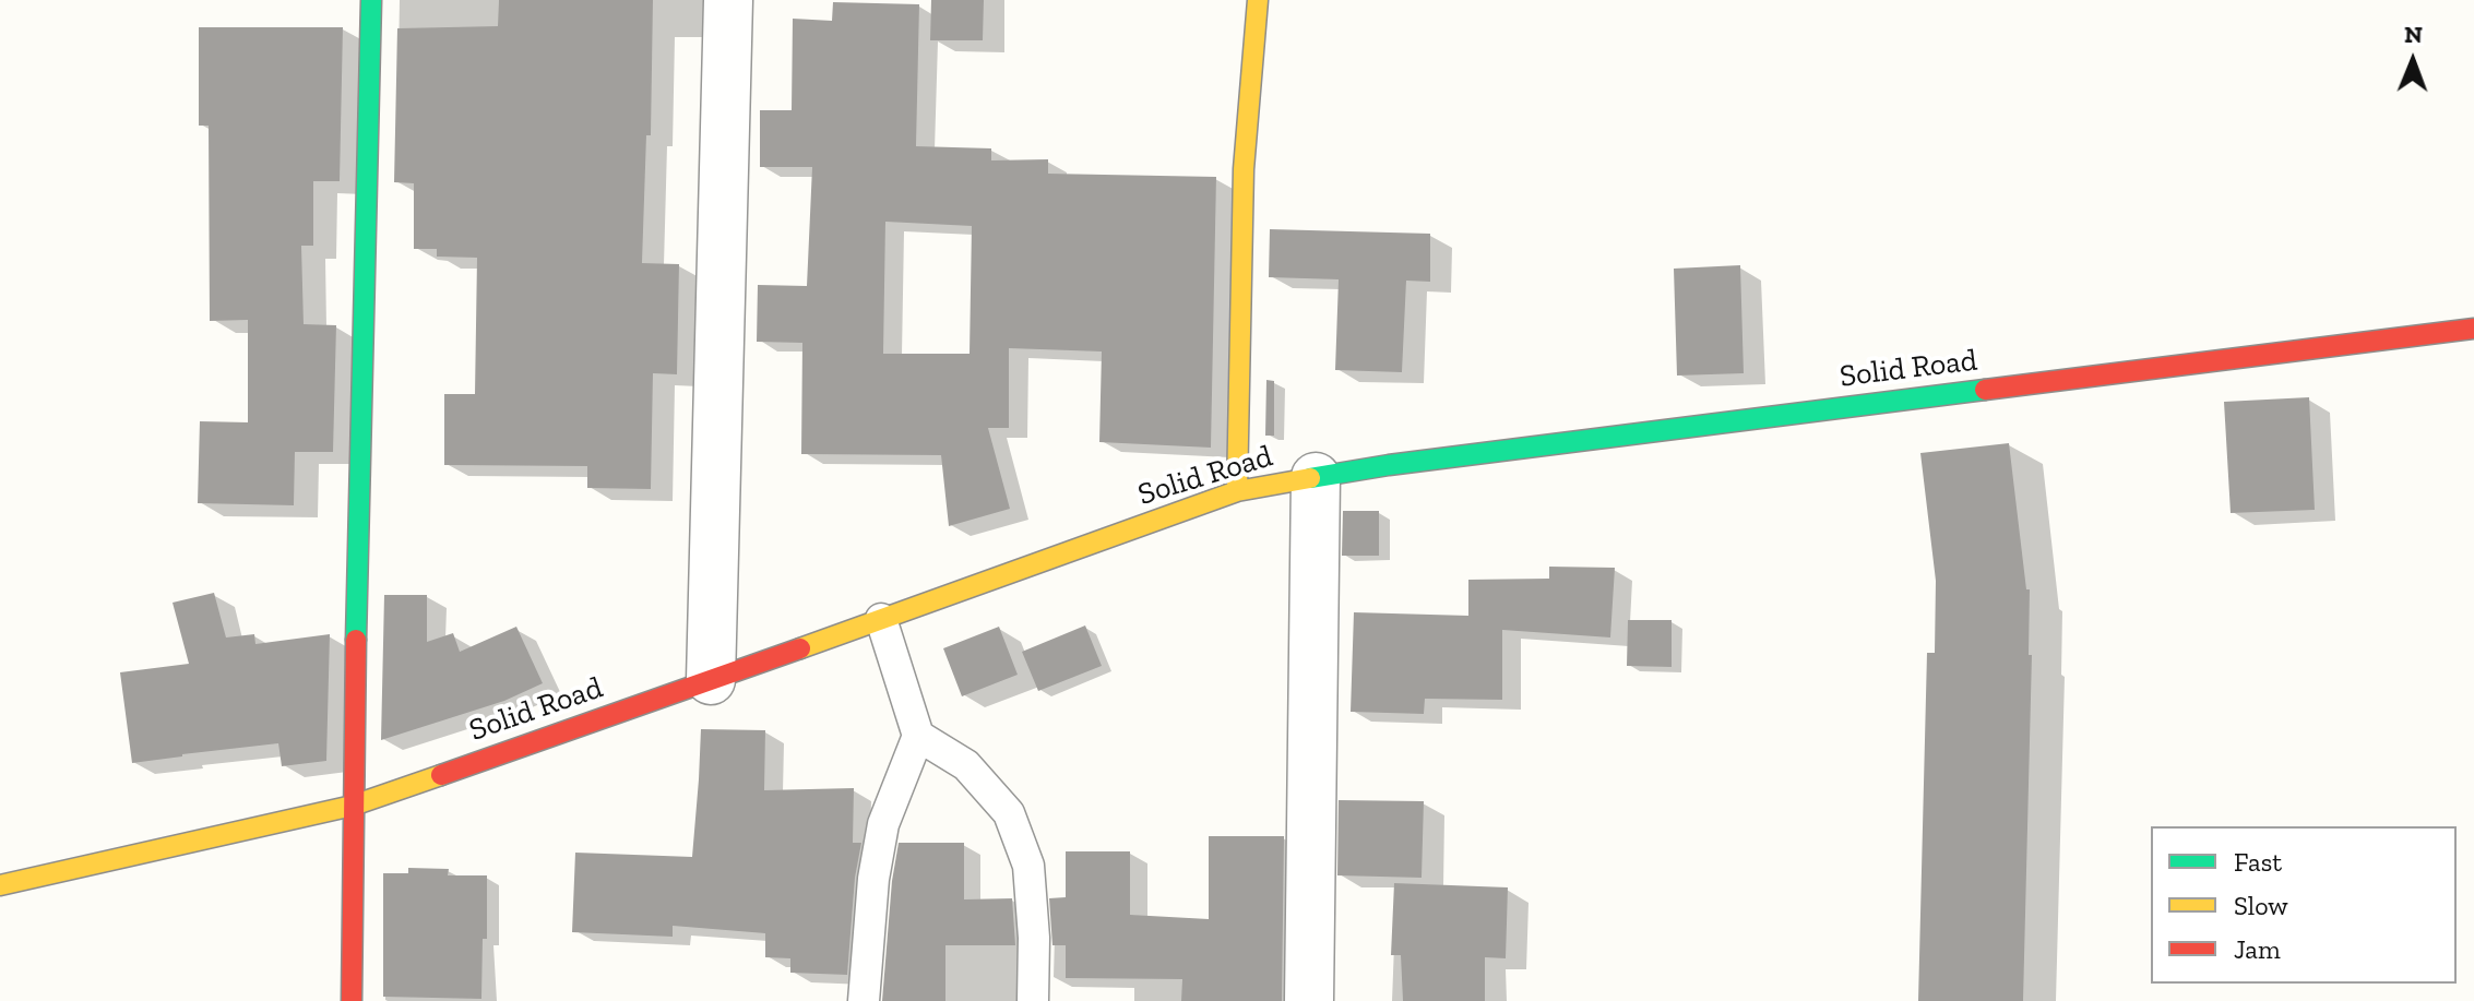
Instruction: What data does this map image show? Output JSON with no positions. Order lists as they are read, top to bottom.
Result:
{
  "streets": {
    "street": ["Solid Road"]
  },
  "legend": ["Fast", "Slow", "Jam"],
  "north": "top"
}
